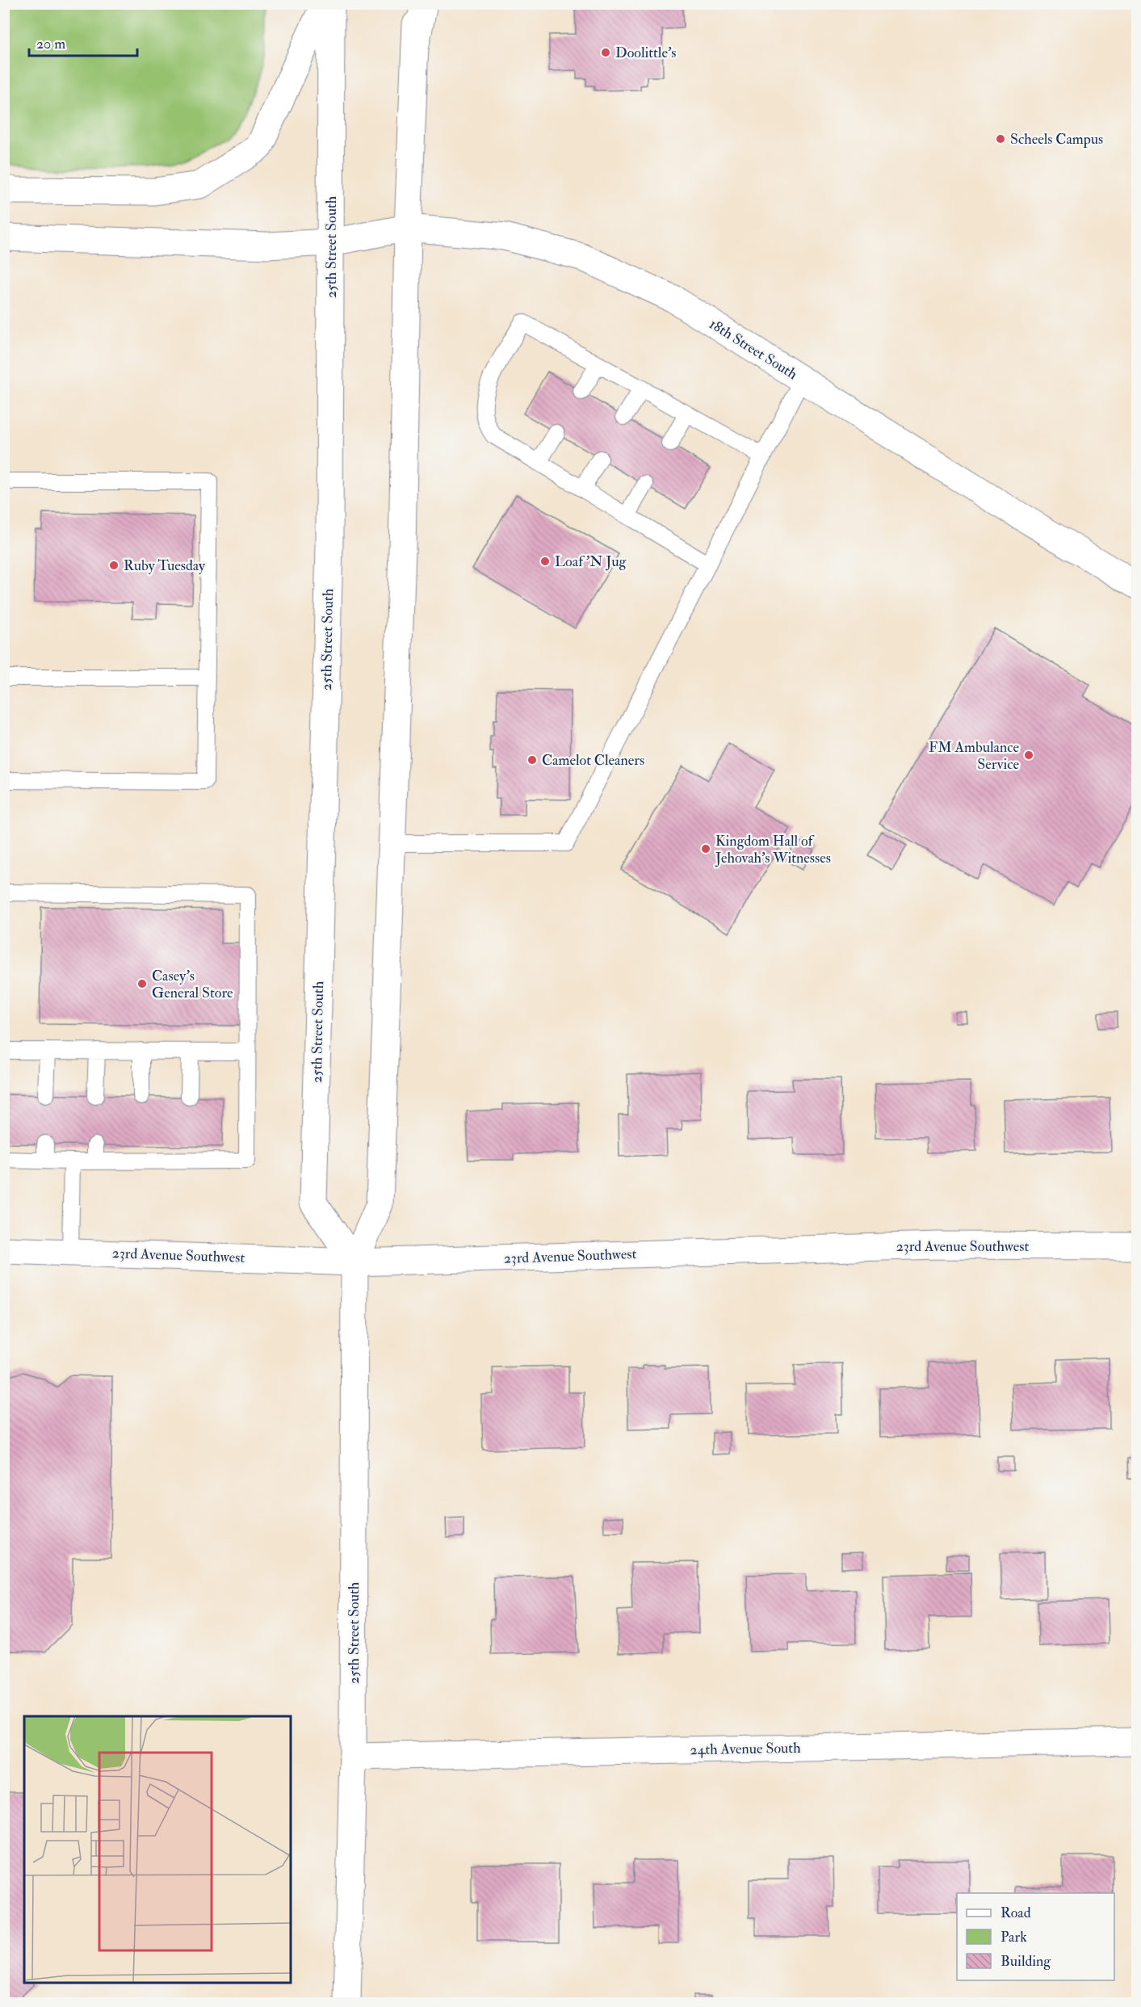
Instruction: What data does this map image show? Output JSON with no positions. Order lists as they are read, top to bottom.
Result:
{
  "streets": {
    "main road": [
      "25th Street South",
      "18th Street South",
      "23rd Avenue Southwest",
      "24th Avenue South"
    ]
  },
  "crossings": [
    ["25th Street South", "18th Street South"],
    ["25th Street South", "23rd Avenue Southwest"],
    ["25th Street South", "24th Avenue South"]
  ],
  "places": [
    "Doolittle's",
    "Scheels Campus",
    "Loaf 'N Jug",
    "Ruby Tuesday",
    "FM Ambulance Service",
    "Camelot Cleaners",
    "Kingdom Hall of Jehovah's Witnesses",
    "Casey's General Store"
  ],
  "legend": ["Road", "Park", "Building"],
  "scale_bar": "20 m"
}
